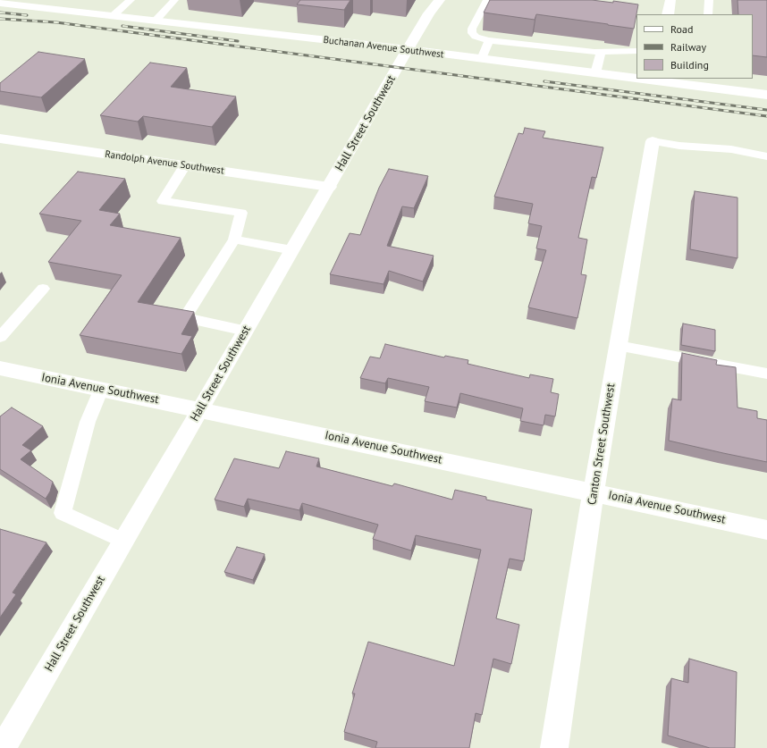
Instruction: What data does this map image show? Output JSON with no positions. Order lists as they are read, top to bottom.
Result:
{
  "streets": {
    "street": [
      "Buchanan Avenue Southwest",
      "Hall Street Southwest",
      "Randolph Avenue Southwest",
      "Ionia Avenue Southwest",
      "Canton Street Southwest"
    ]
  },
  "crossings": [
    ["Buchanan Avenue Southwest", "Hall Street Southwest"],
    ["Hall Street Southwest", "Randolph Avenue Southwest"],
    ["Hall Street Southwest", "Ionia Avenue Southwest"],
    ["Ionia Avenue Southwest", "Canton Street Southwest"]
  ],
  "legend": ["Road", "Railway", "Building"]
}
